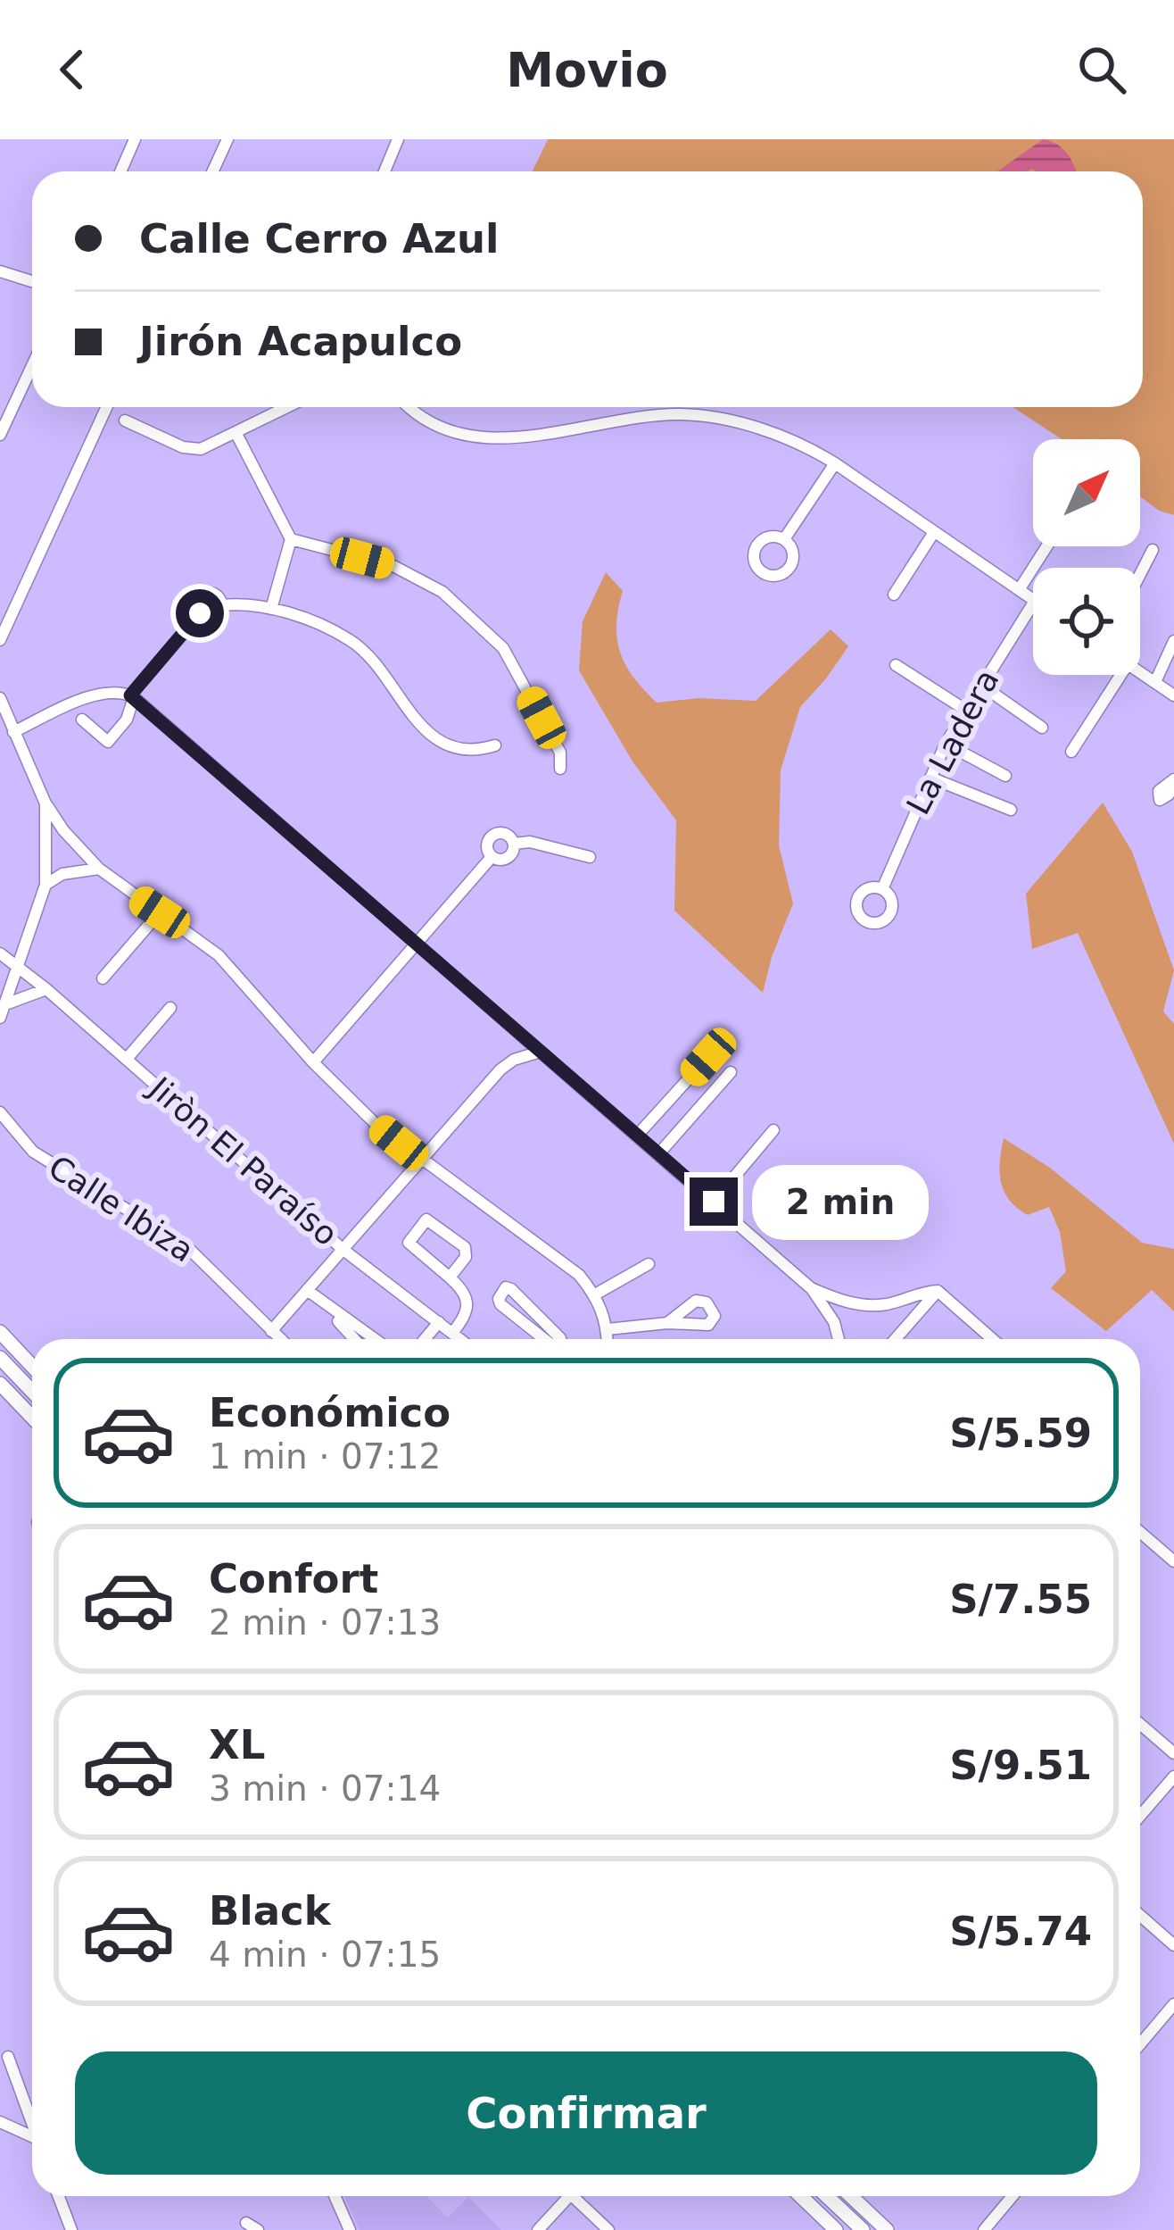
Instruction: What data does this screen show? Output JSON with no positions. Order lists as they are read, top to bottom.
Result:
{
  "streets": {
    "street": ["La Ladera", "Jiròn El Paraíso", "Calle Ibiza"]
  },
  "north": "top right",
  "page": {
    "header": "Movio",
    "banner": ["Calle Cerro Azul", "Jirón Acapulco"],
    "bubble": "2 min",
    "list": [
      {
        "name": "Económico",
        "note": "1 min · 07:12",
        "value": "S/5.59"
      },
      {
        "name": "Confort",
        "note": "2 min · 07:13",
        "value": "S/7.55"
      },
      {
        "name": "XL",
        "note": "3 min · 07:14",
        "value": "S/9.51"
      },
      {
        "name": "Black",
        "note": "4 min · 07:15",
        "value": "S/5.74"
      }
    ],
    "buttons": "Confirmar"
  }
}
